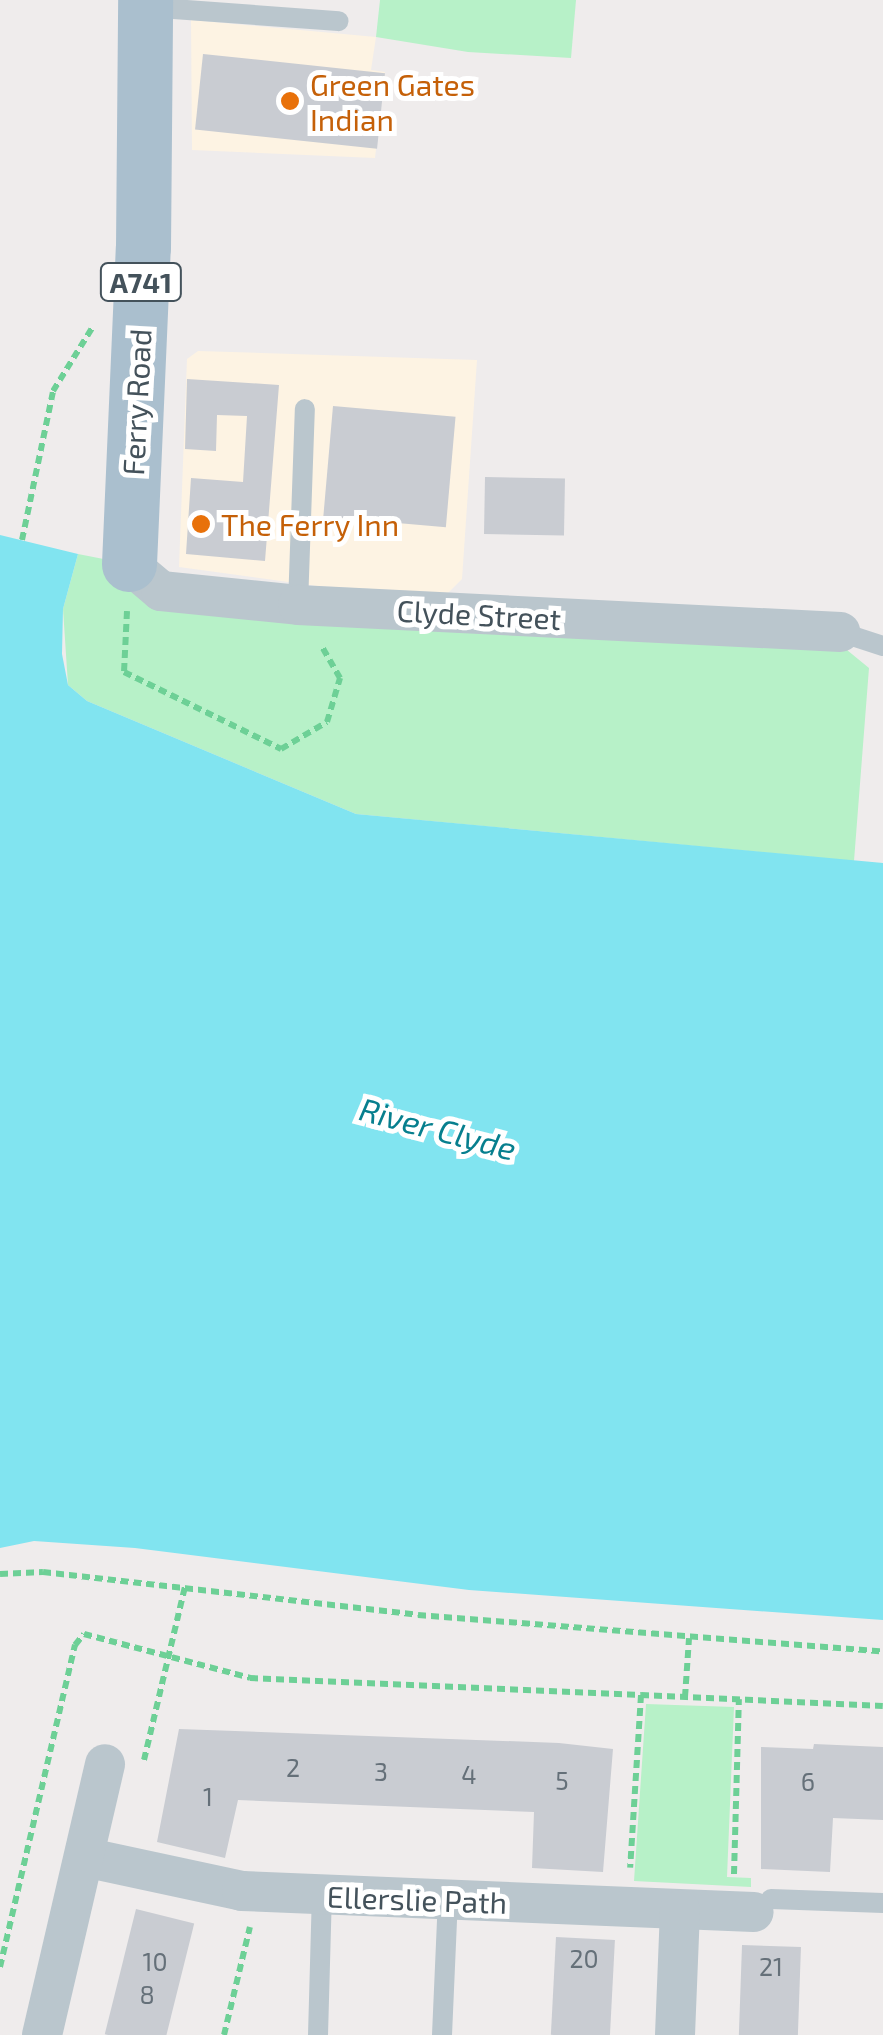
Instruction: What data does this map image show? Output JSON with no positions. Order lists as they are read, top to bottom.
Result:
{
  "streets": {
    "main road": ["A741", "Ferry Road"],
    "street": ["Clyde Street", "Ellerslie Path"]
  },
  "crossings": [
    ["Ferry Road", "Clyde Street"]
  ],
  "water": ["River Clyde"],
  "places": ["Green Gates Indian", "The Ferry Inn"],
  "house_numbers": [
    "2",
    "3",
    "4",
    "5",
    "6",
    "1",
    "20",
    "10",
    "21",
    "8"
  ]
}
